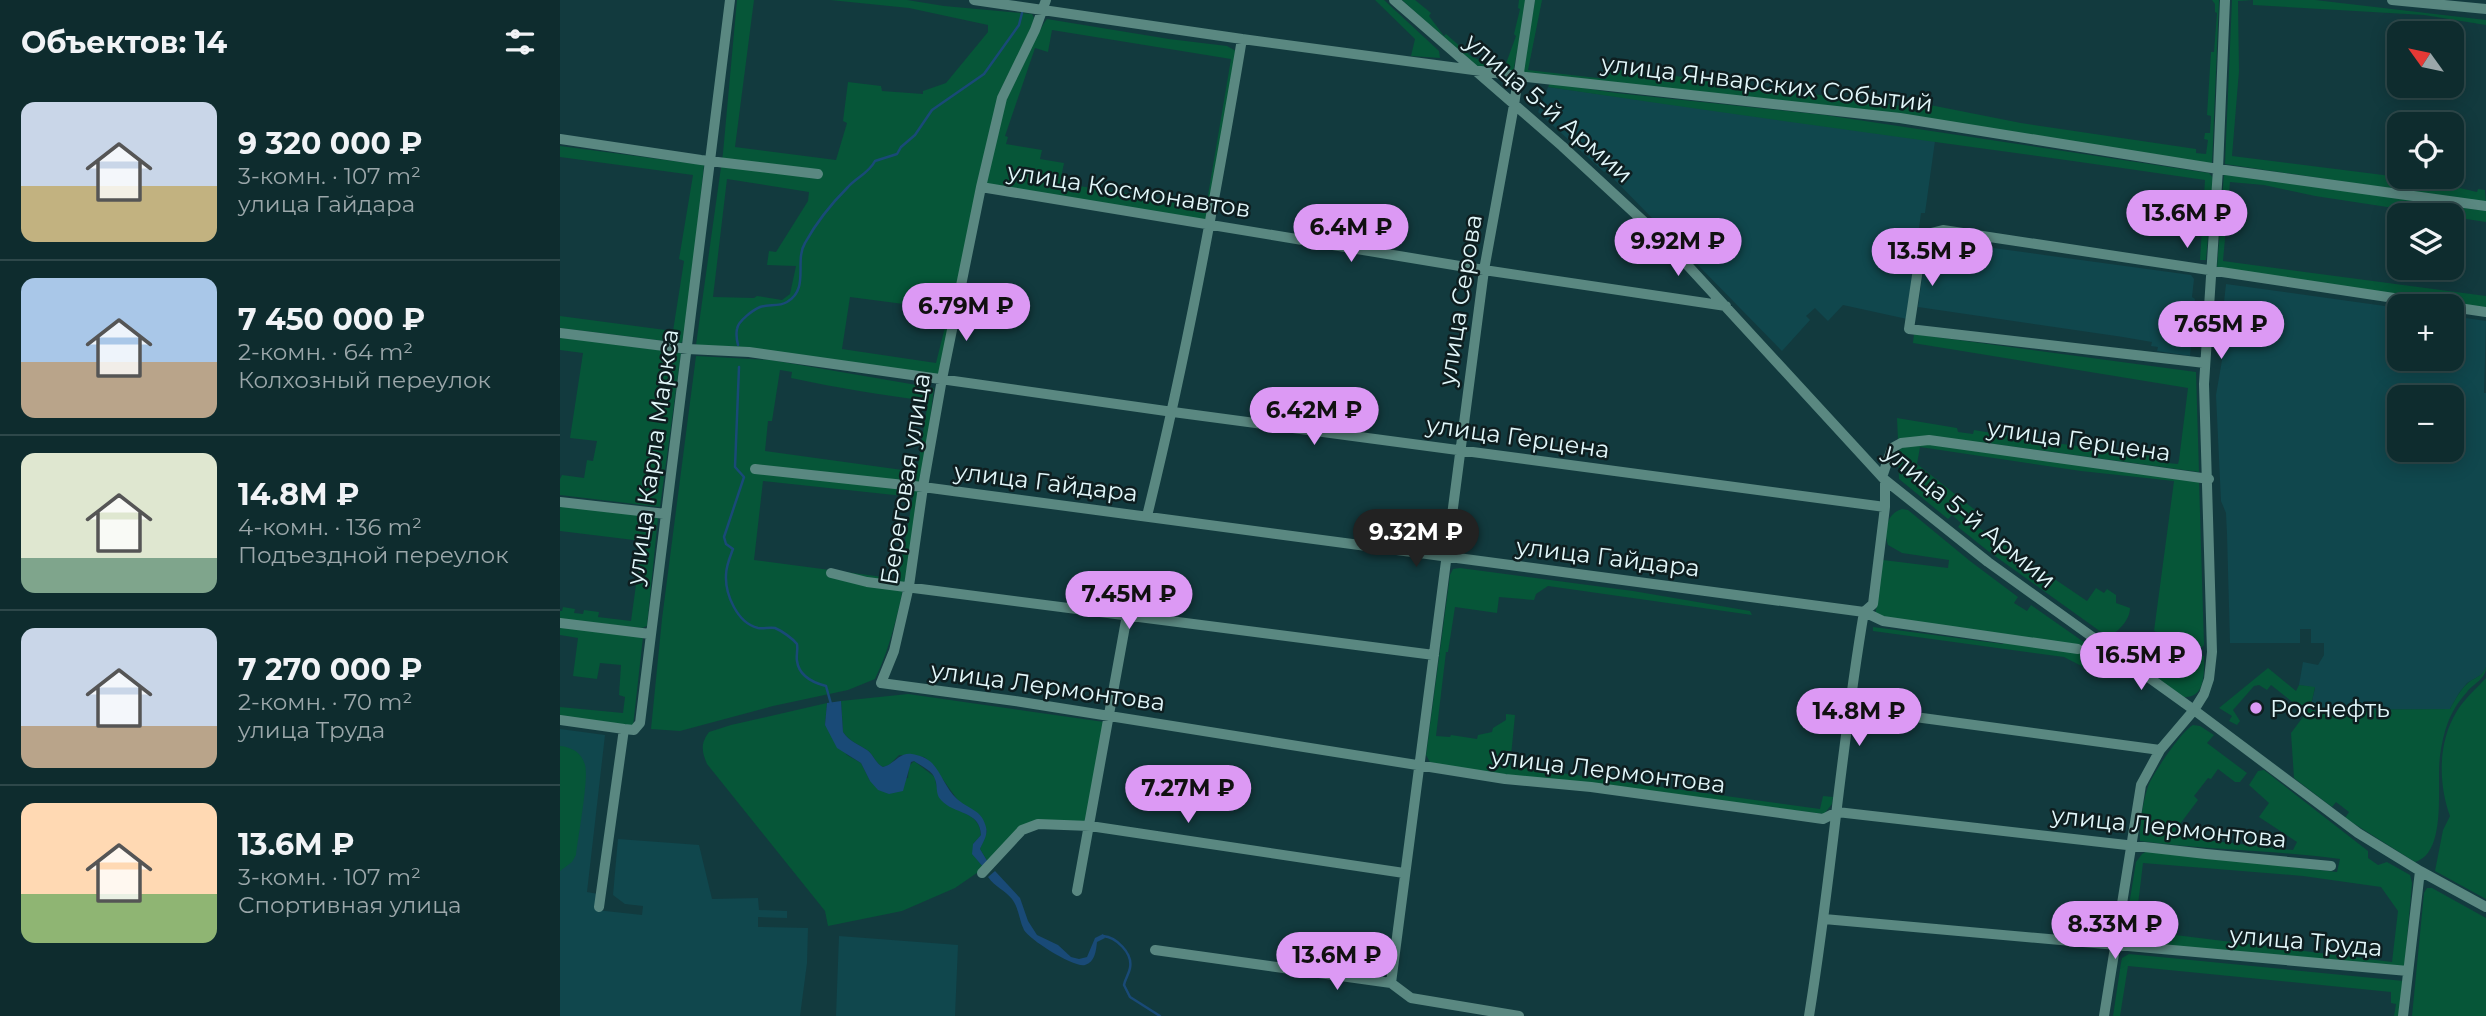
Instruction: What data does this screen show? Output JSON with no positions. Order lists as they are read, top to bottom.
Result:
{
  "streets": {
    "street": [
      "улица Январских Событий",
      "улица 5-й Армии",
      "улица Космонавтов",
      "улица Серова",
      "улица Герцена",
      "улица Карла Маркса",
      "Береговая улица",
      "улица Гайдара",
      "улица Лермонтова",
      "улица Труда"
    ]
  },
  "crossings": [
    ["улица Январских Событий", "улица 5-й Армии"],
    ["улица Январских Событий", "улица Серова"],
    ["улица Январских Событий", "Береговая улица"],
    ["улица 5-й Армии", "улица Космонавтов"],
    ["улица 5-й Армии", "улица Серова"],
    ["улица 5-й Армии", "улица Герцена"],
    ["улица Космонавтов", "улица Серова"],
    ["улица Космонавтов", "Береговая улица"],
    ["улица Серова", "улица Герцена"],
    ["улица Серова", "улица Гайдара"],
    ["улица Серова", "улица Лермонтова"],
    ["улица Герцена", "улица Карла Маркса"],
    ["улица Герцена", "Береговая улица"],
    ["Береговая улица", "улица Гайдара"],
    ["Береговая улица", "улица Лермонтова"]
  ],
  "places": ["Роснефть"],
  "north": "top left",
  "page": {
    "heading": "Объектов: 14",
    "map_buttons": ["+", "−"],
    "list": [
      {
        "name": "9 320 000 ₽",
        "note": "3-комн. · 107 m² · улица Гайдара"
      },
      {
        "name": "7 450 000 ₽",
        "note": "2-комн. · 64 m² · Колхозный переулок"
      },
      {
        "name": "14.8M ₽",
        "note": "4-комн. · 136 m² · Подъездной переулок"
      },
      {
        "name": "7 270 000 ₽",
        "note": "2-комн. · 70 m² · улица Труда"
      },
      {
        "name": "13.6M ₽",
        "note": "3-комн. · 107 m² · Спортивная улица"
      }
    ],
    "price": [
      "13.6M ₽",
      "6.4M ₽",
      "9.92M ₽",
      "13.5M ₽",
      "6.79M ₽",
      "7.65M ₽",
      "6.42M ₽",
      "9.32M ₽",
      "7.45M ₽",
      "16.5M ₽",
      "14.8M ₽",
      "7.27M ₽",
      "8.33M ₽",
      "13.6M ₽"
    ]
  }
}
